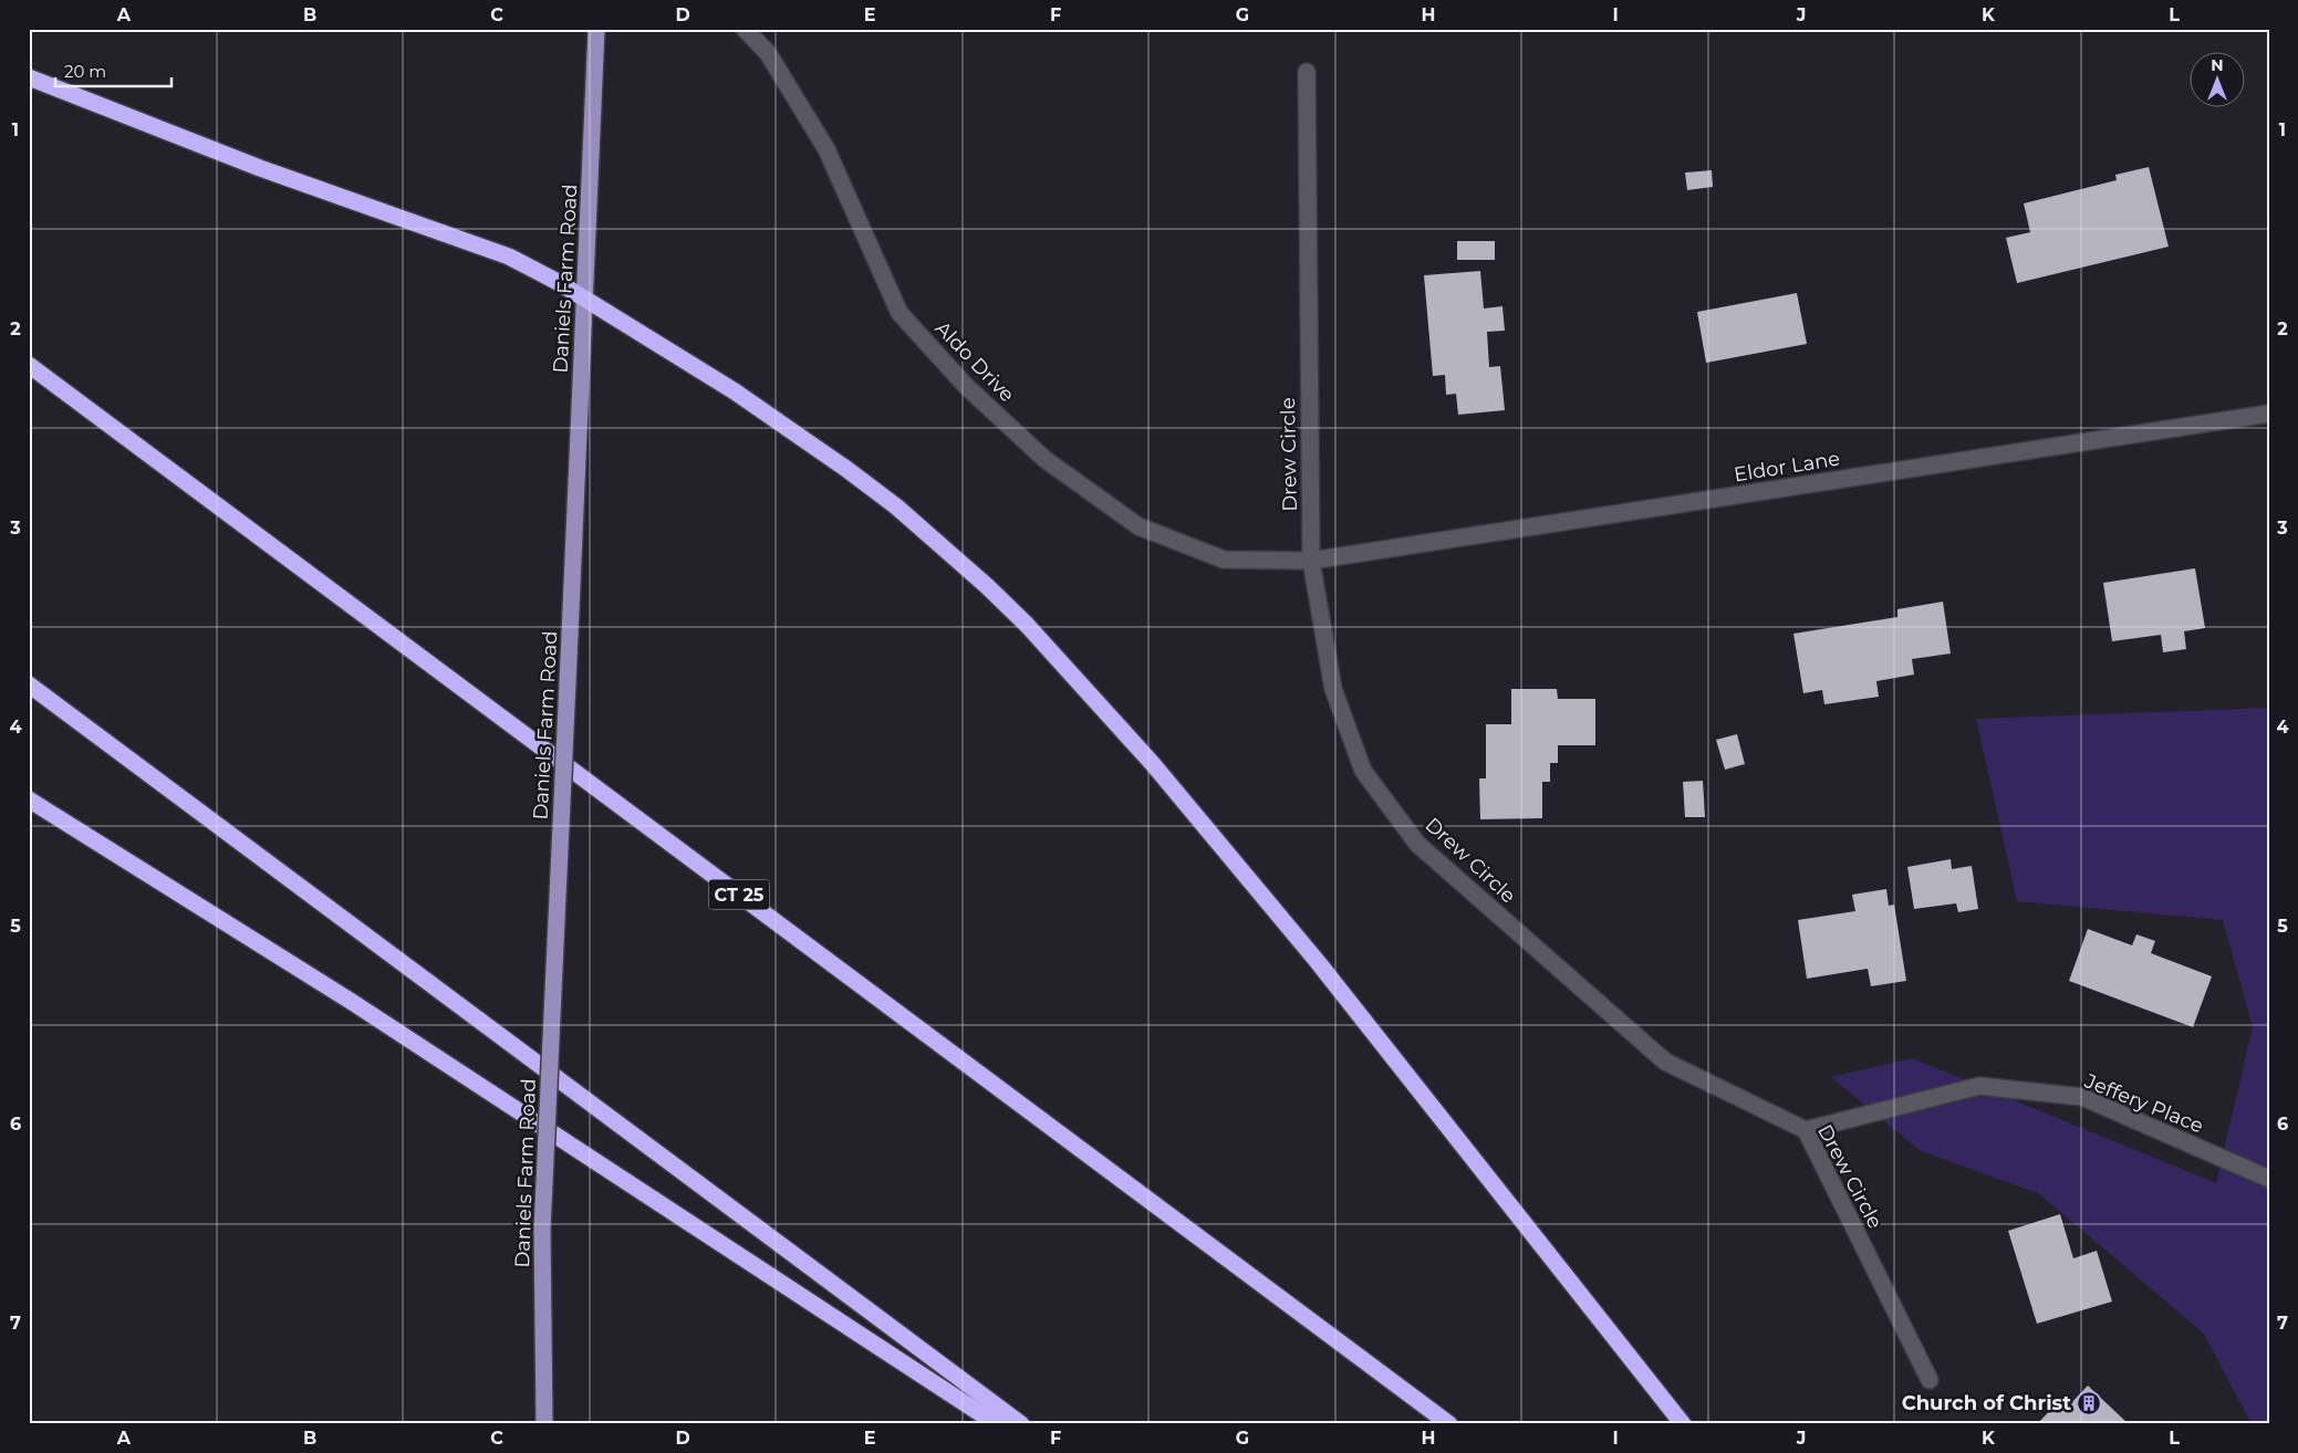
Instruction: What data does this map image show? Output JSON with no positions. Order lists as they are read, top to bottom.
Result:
{
  "streets": {
    "highway": ["CT 25"],
    "main road": ["Daniels Farm Road"],
    "street": [
      "Aldo Drive",
      "Drew Circle",
      "Eldor Lane",
      "Jeffery Place"
    ]
  },
  "crossings": [
    ["Aldo Drive", "Drew Circle"],
    ["Aldo Drive", "Eldor Lane"],
    ["Drew Circle", "Eldor Lane"],
    ["Drew Circle", "Jeffery Place"]
  ],
  "places": {
    "building": ["Church of Christ"]
  },
  "scale_bar": "20 m",
  "north": "top",
  "grid": {
    "columns": [
      "A",
      "B",
      "C",
      "D",
      "E",
      "F",
      "G",
      "H",
      "I",
      "J",
      "K",
      "L"
    ],
    "rows": [
      "1",
      "2",
      "3",
      "4",
      "5",
      "6",
      "7"
    ]
  }
}
